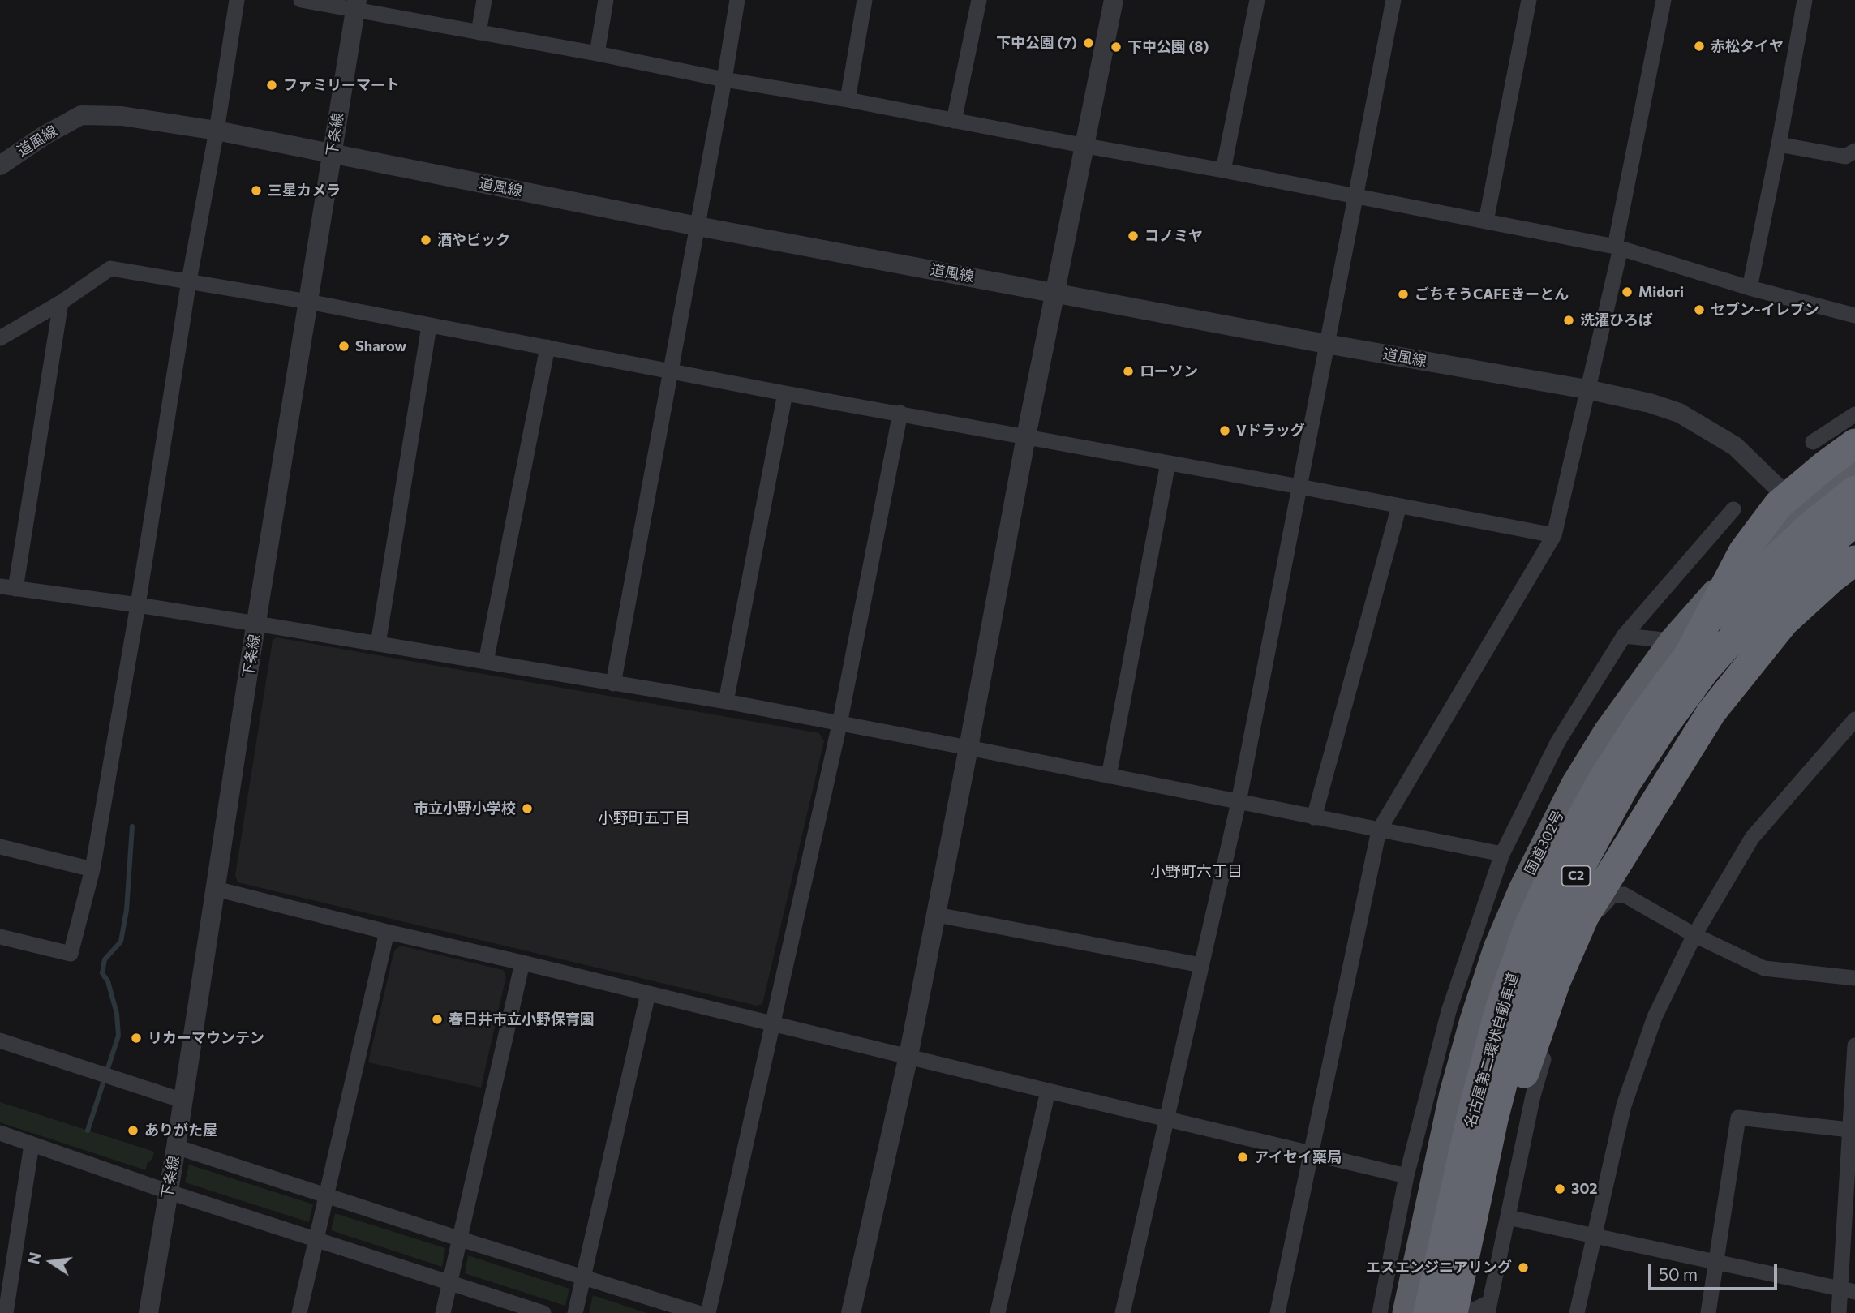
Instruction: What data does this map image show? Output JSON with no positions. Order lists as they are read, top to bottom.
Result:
{
  "streets": {
    "highway": ["国道302号", "C2", "名古屋第二環状自動車道"],
    "street": ["下条線", "道風線"]
  },
  "crossings": [
    ["下条線", "道風線"],
    ["道風線", "国道302号"],
    ["国道302号", "名古屋第二環状自動車道"]
  ],
  "districts": ["小野町五丁目", "小野町六丁目"],
  "places": [
    "下中公園 (7)",
    "赤松タイヤ",
    "下中公園 (8)",
    "ファミリーマート",
    "三星カメラ",
    "コノミヤ",
    "酒やビック",
    "Midori",
    "ごちそうCAFEきーとん",
    "セブン-イレブン",
    "洗濯ひろば",
    "Sharow",
    "ローソン",
    "Vドラッグ",
    "市立小野小学校",
    "春日井市立小野保育園",
    "リカーマウンテン",
    "ありがた屋",
    "アイセイ薬局",
    "302",
    "エスエンジニアリング"
  ],
  "scale_bar": "50 m",
  "north": "left"
}
